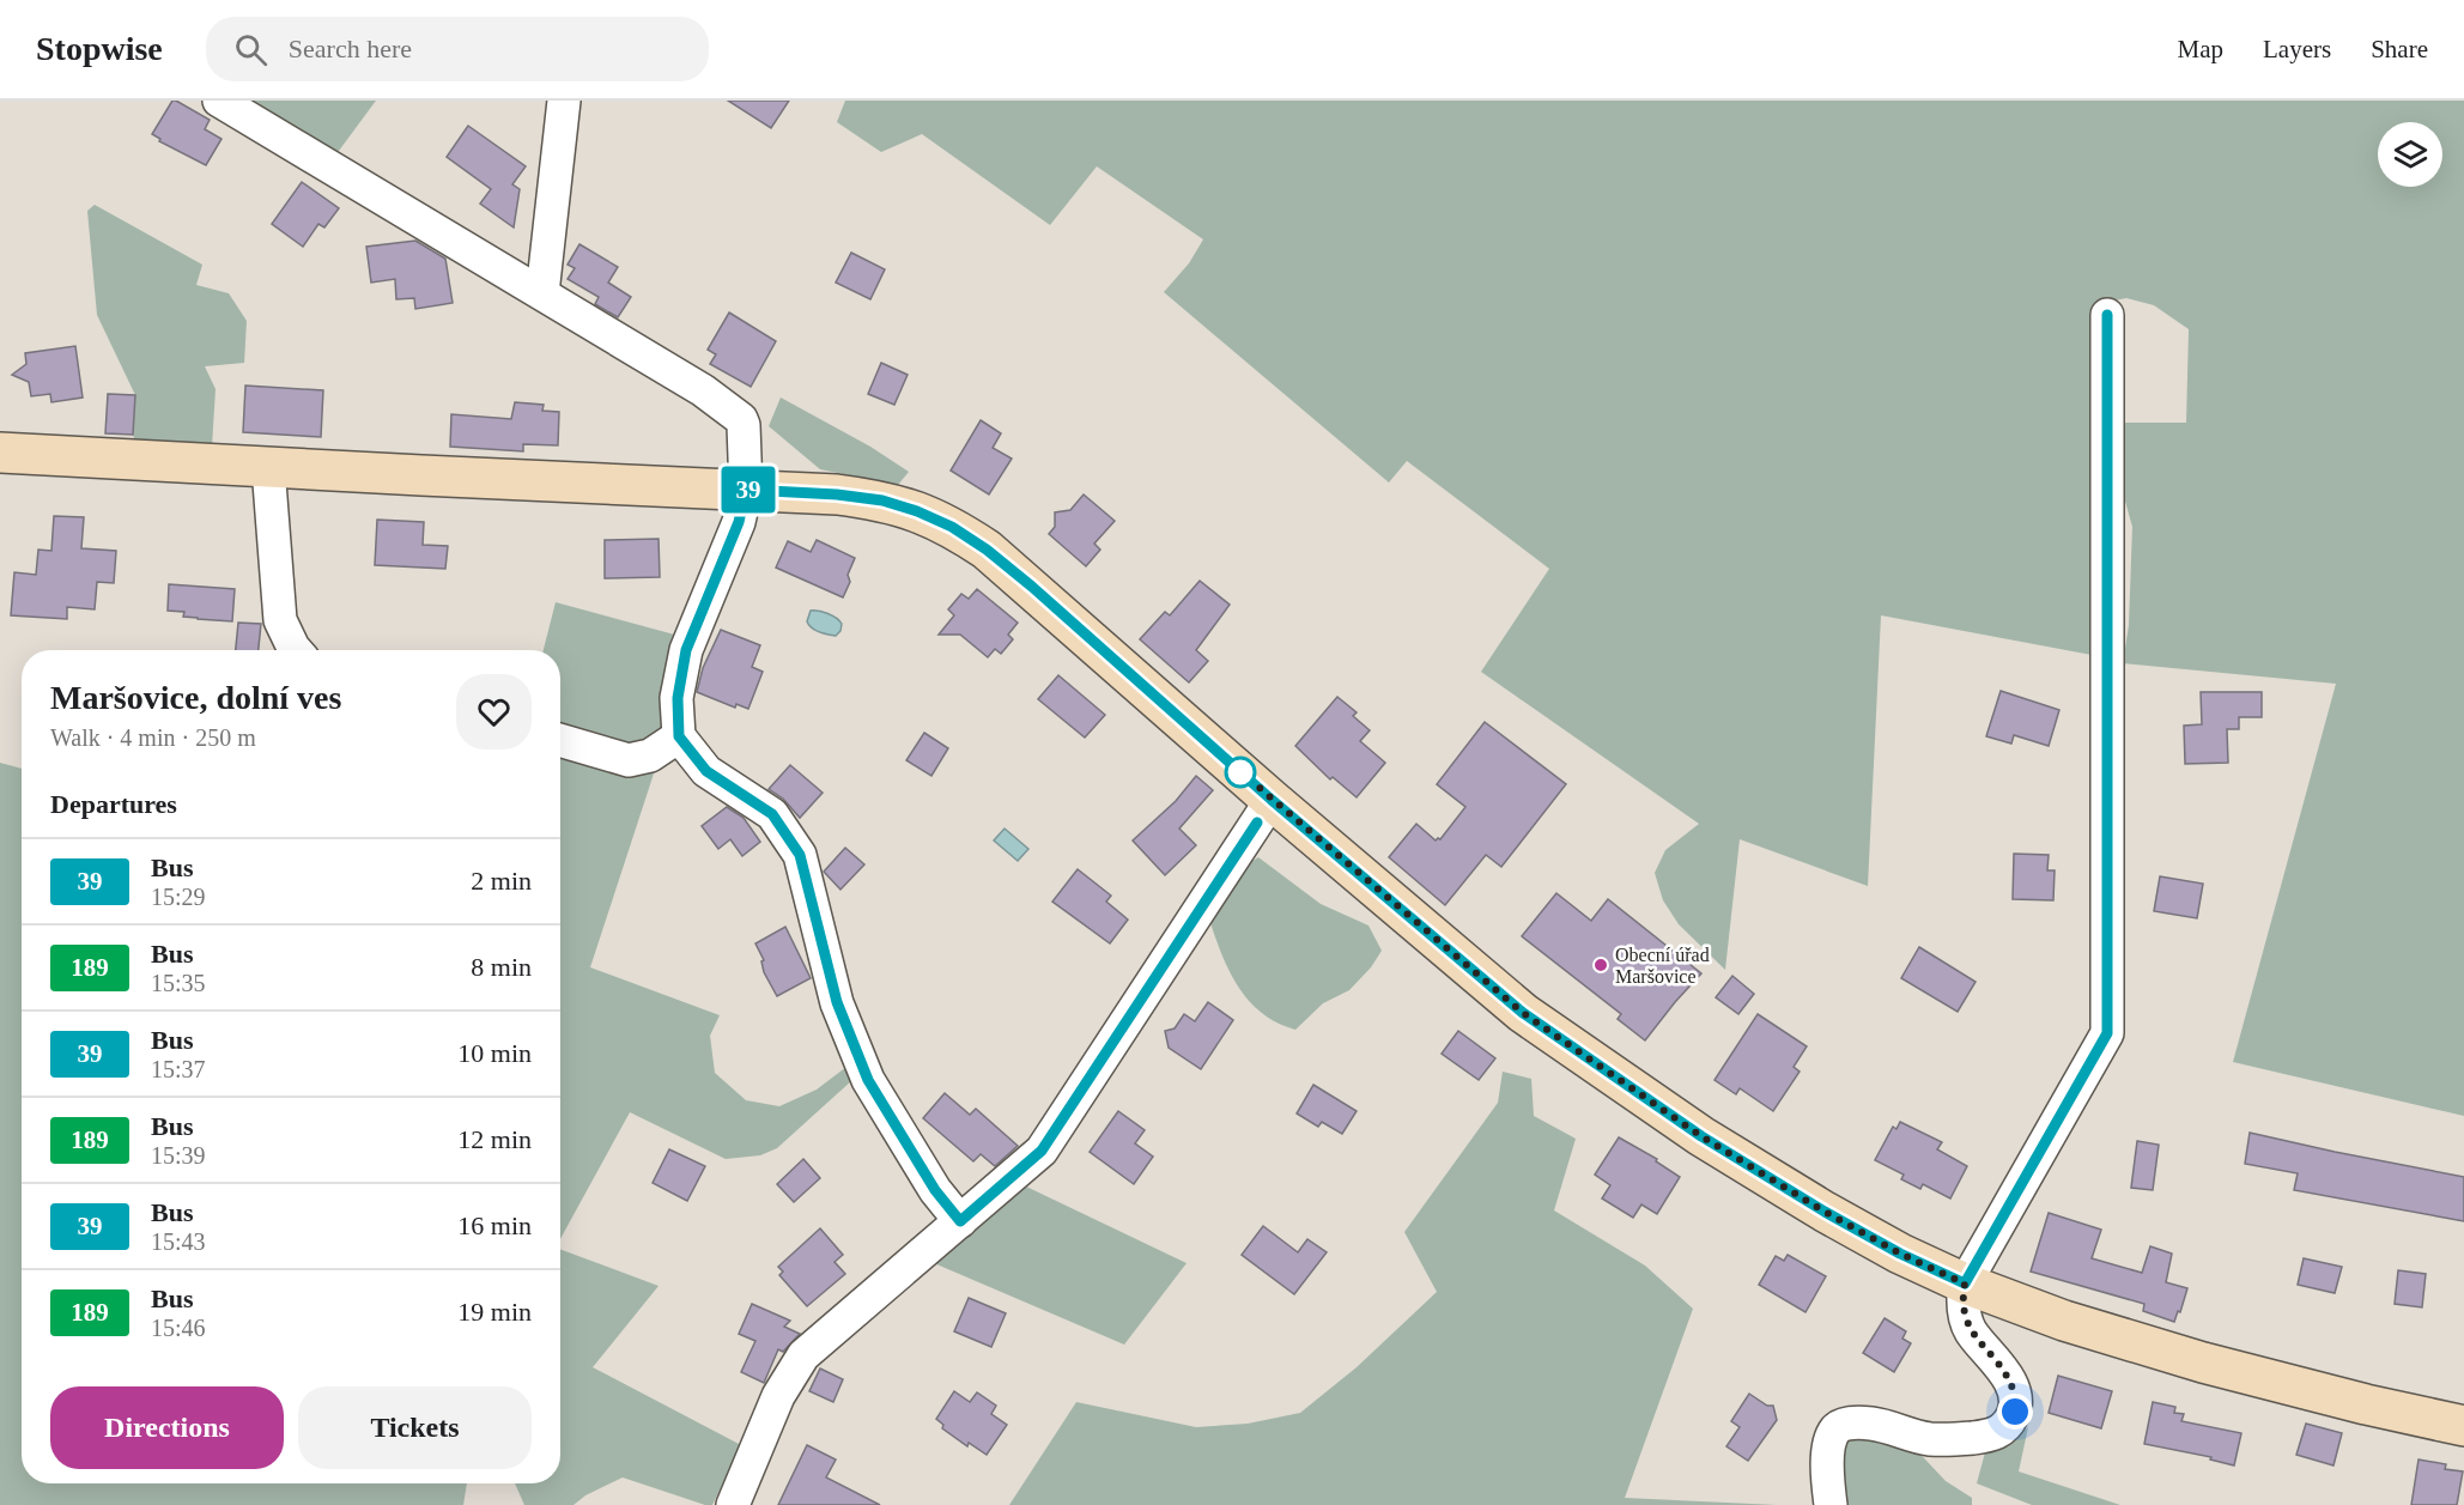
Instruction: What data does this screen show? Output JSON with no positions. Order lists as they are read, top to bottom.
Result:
{
  "places": ["Obecní úřad Maršovice"],
  "lines": ["bus line 39"],
  "page": {
    "header": "Stopwise",
    "search": "Search here",
    "nav": ["Map", "Layers", "Share"],
    "on_map": "39",
    "heading": [
      ["Maršovice, dolní ves", "Walk · 4 min · 250 m"],
      "Departures"
    ],
    "list": [
      {
        "mark": "39",
        "name": "Bus",
        "note": "15:29",
        "value": "2 min"
      },
      {
        "mark": "189",
        "name": "Bus",
        "note": "15:35",
        "value": "8 min"
      },
      {
        "mark": "39",
        "name": "Bus",
        "note": "15:37",
        "value": "10 min"
      },
      {
        "mark": "189",
        "name": "Bus",
        "note": "15:39",
        "value": "12 min"
      },
      {
        "mark": "39",
        "name": "Bus",
        "note": "15:43",
        "value": "16 min"
      },
      {
        "mark": "189",
        "name": "Bus",
        "note": "15:46",
        "value": "19 min"
      }
    ],
    "buttons": ["Directions", "Tickets"]
  }
}
